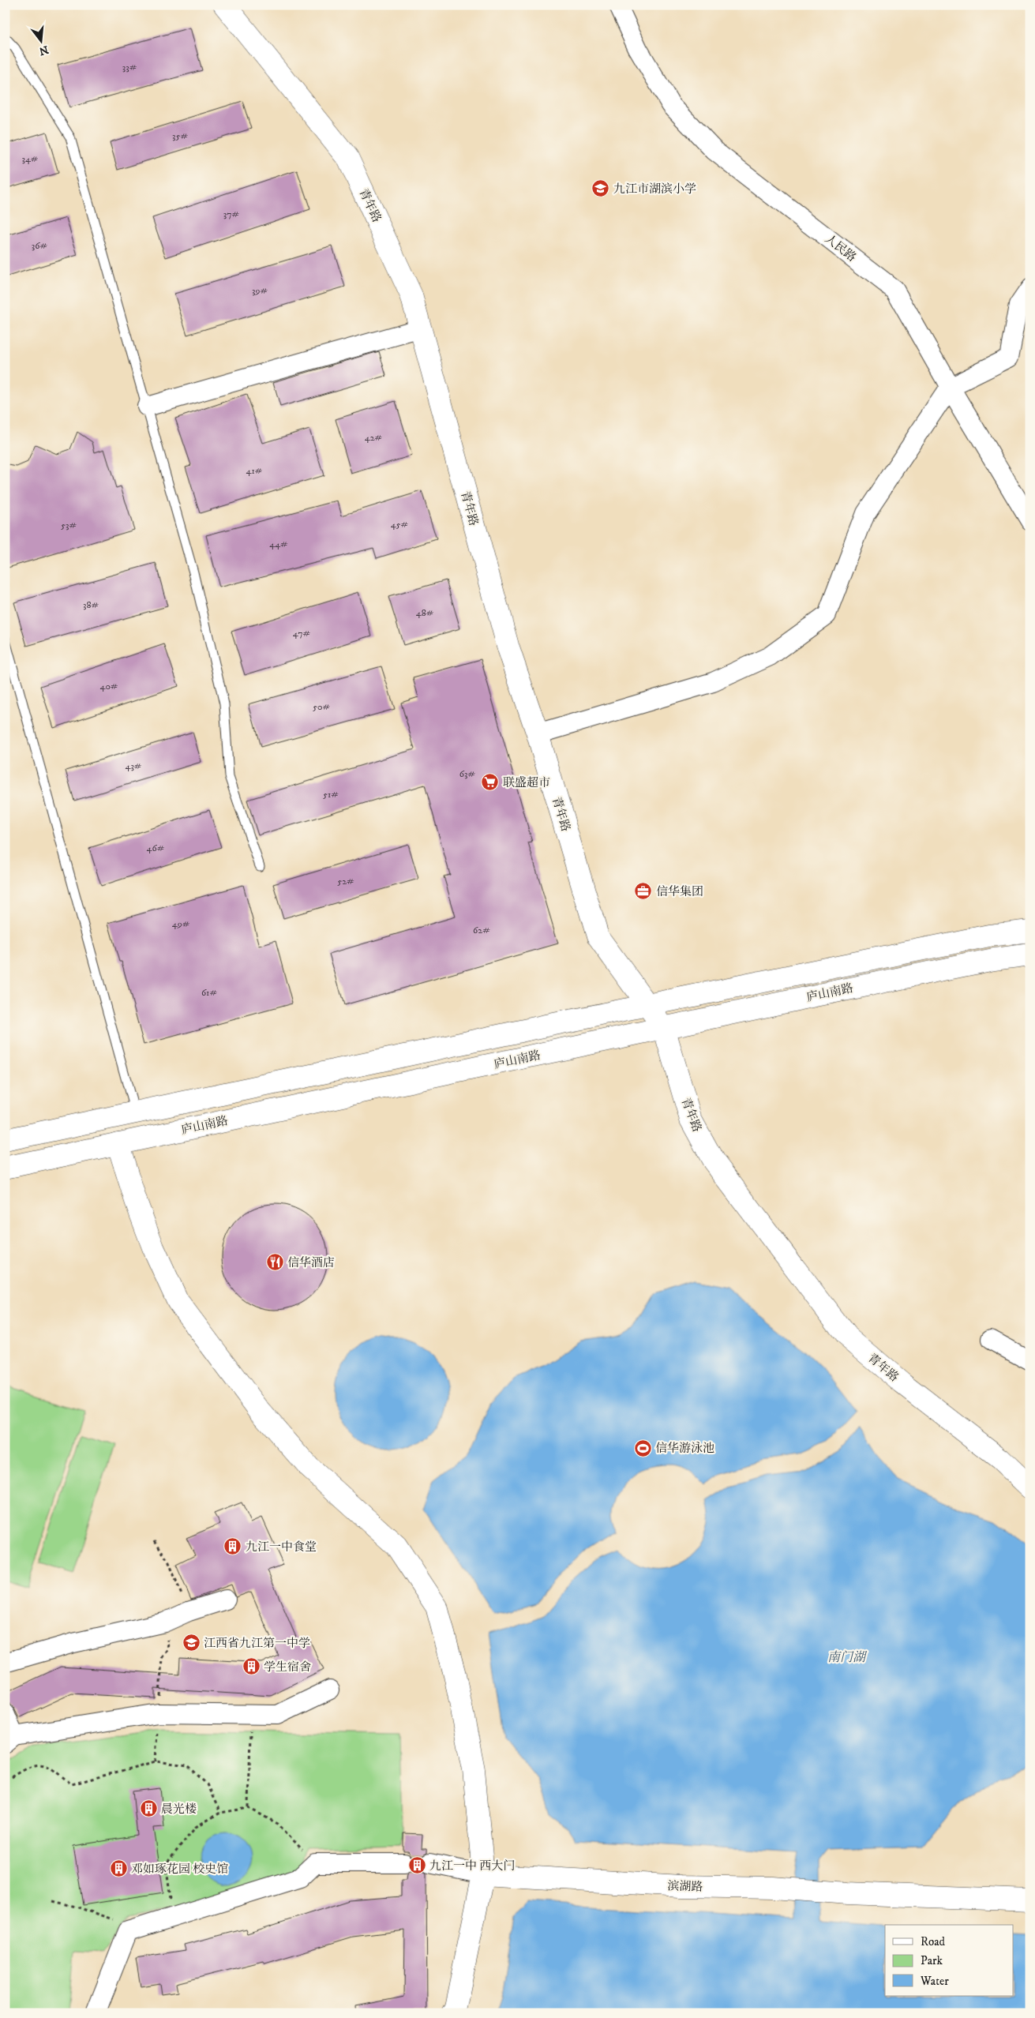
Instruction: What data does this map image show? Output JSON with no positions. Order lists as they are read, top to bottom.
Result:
{
  "streets": {
    "main road": ["青年路", "庐山南路", "滨湖路"],
    "street": ["人民路"]
  },
  "crossings": [
    ["青年路", "庐山南路"]
  ],
  "water": ["南门湖"],
  "places": {
    "school or university": ["九江市湖滨小学", "江西省九江第一中学"],
    "supermarket": ["联盛超市"],
    "office": ["信华集团"],
    "restaurant": ["信华酒店"],
    "sports": ["信华游泳池"],
    "building": [
      "九江一中食堂",
      "学生宿舍",
      "晨光楼",
      "九江一中 西大门",
      "邓如琢花园 校史馆"
    ]
  },
  "house_numbers": [
    "33#",
    "35#",
    "34#",
    "37#",
    "36#",
    "39#",
    "42#",
    "41#",
    "45#",
    "53#",
    "44#",
    "38#",
    "48#",
    "47#",
    "40#",
    "50#",
    "43#",
    "63#",
    "51#",
    "46#",
    "52#",
    "49#",
    "62#",
    "61#"
  ],
  "legend": ["Road", "Park", "Water"],
  "north": "bottom"
}
